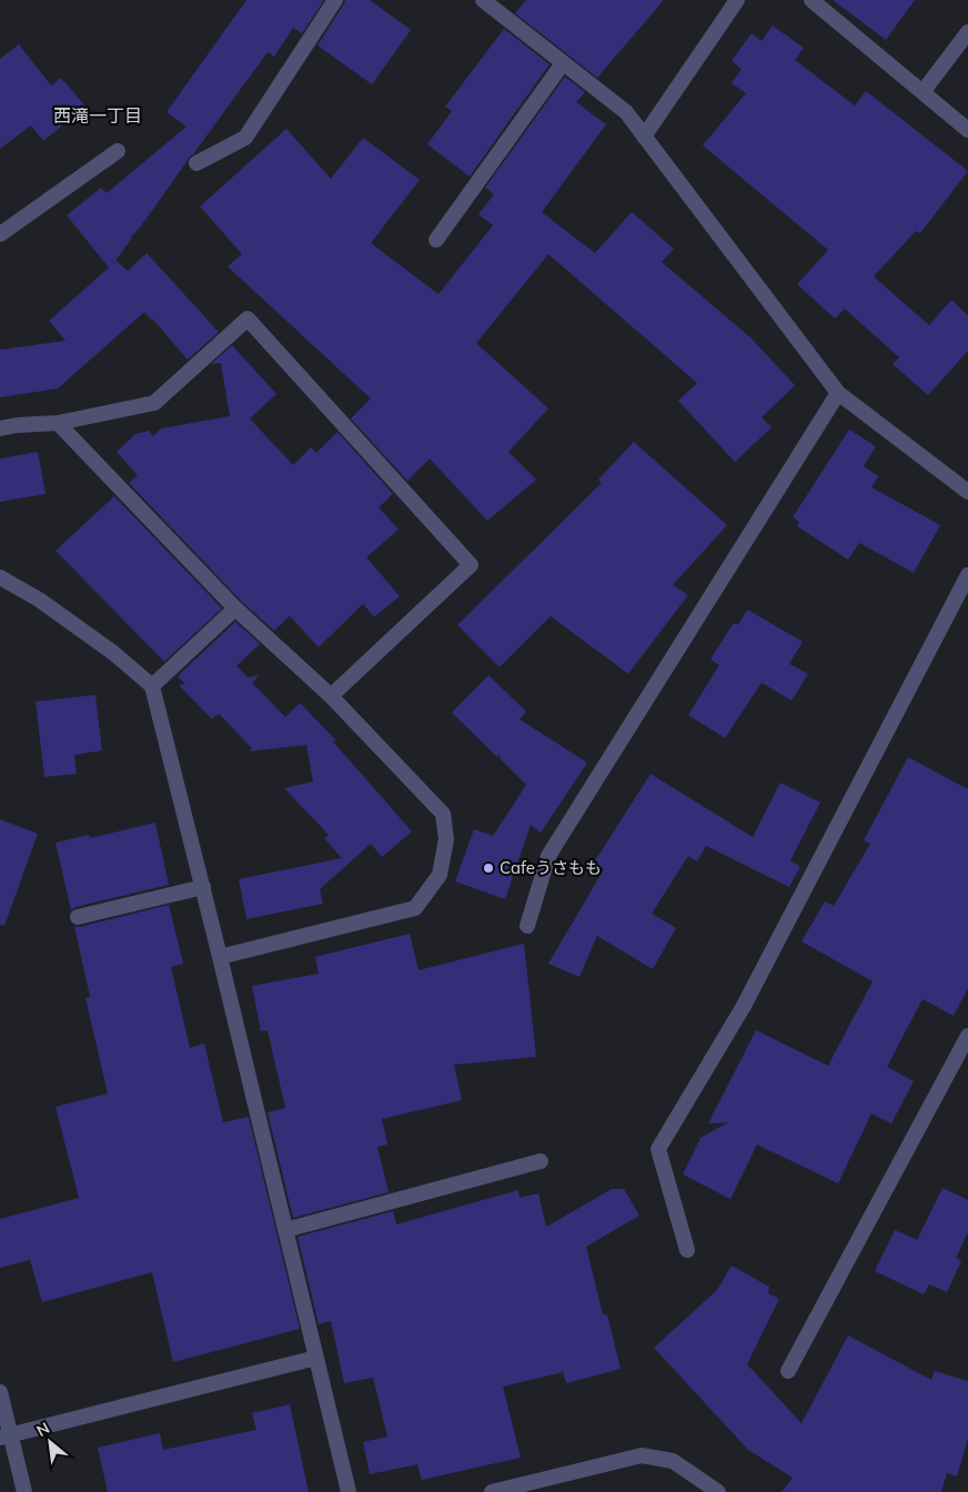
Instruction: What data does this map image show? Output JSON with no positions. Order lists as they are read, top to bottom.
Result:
{
  "districts": ["西滝一丁目"],
  "places": ["Cafeうさもも"],
  "north": "top left"
}
